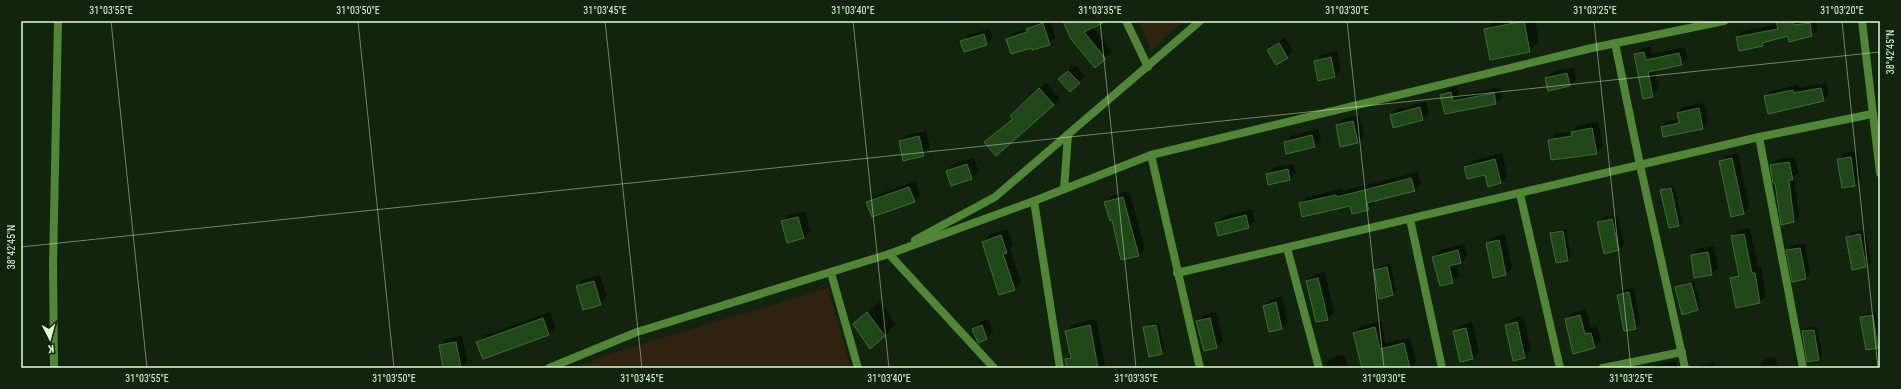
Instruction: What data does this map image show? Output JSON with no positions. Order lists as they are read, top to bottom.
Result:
{
  "north": "bottom",
  "coordinates": [
    "31°03'55\"E",
    "31°03'50\"E",
    "31°03'45\"E",
    "31°03'40\"E",
    "31°03'35\"E",
    "31°03'30\"E",
    "31°03'25\"E",
    "31°03'20\"E",
    "38°42'45\"N"
  ]
}
